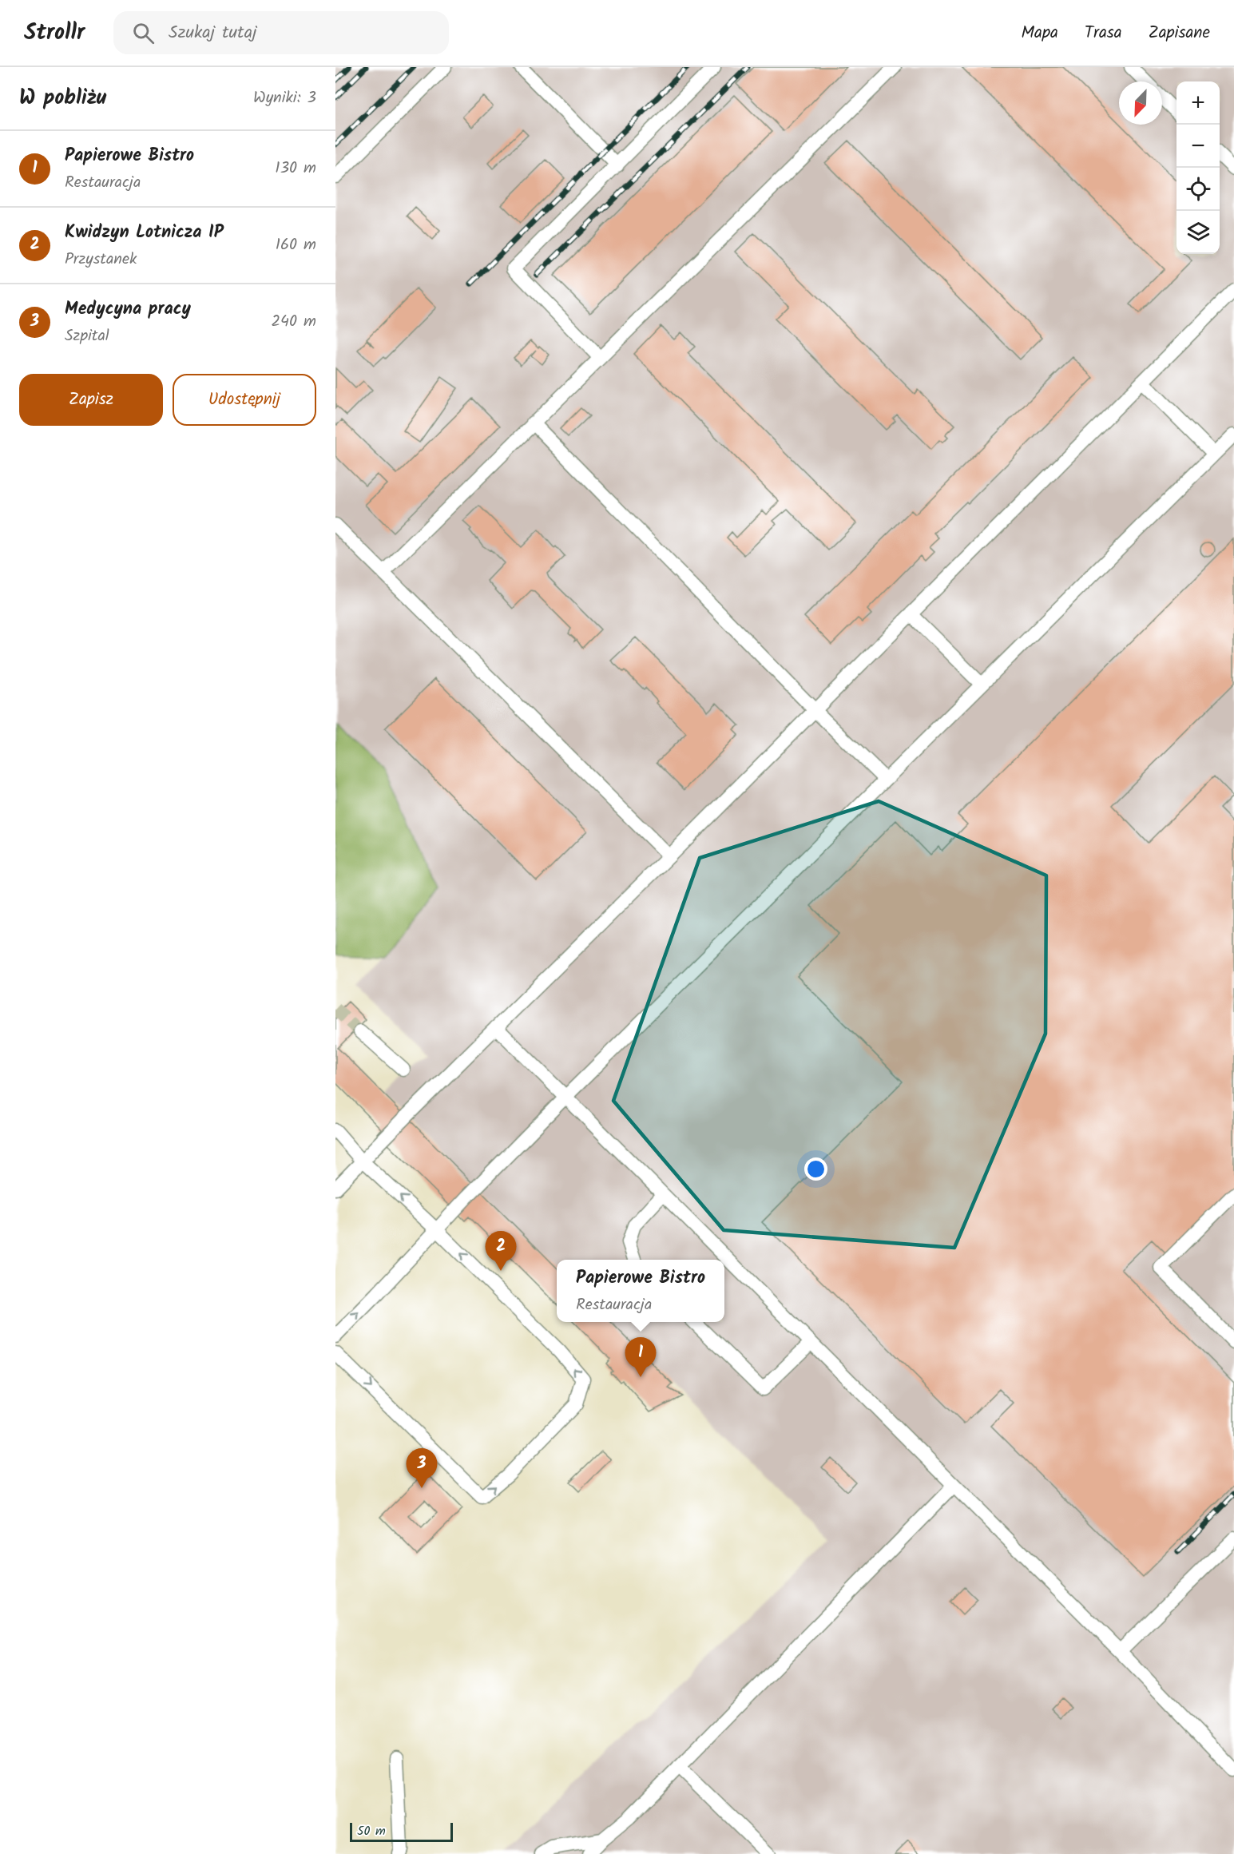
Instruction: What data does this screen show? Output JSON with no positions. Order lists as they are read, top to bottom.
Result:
{
  "scale_bar": "50 m",
  "north": "bottom left",
  "page": {
    "header": "Strollr",
    "search": "Szukaj tutaj",
    "nav": ["Mapa", "Trasa", "Zapisane"],
    "heading": ["W pobliżu", "Wyniki: 3"],
    "map_buttons": ["+", "−"],
    "list": [
      {
        "mark": "1",
        "name": "Papierowe Bistro",
        "note": "Restauracja",
        "value": "130 m"
      },
      {
        "mark": "2",
        "name": "Kwidzyn Lotnicza IP",
        "note": "Przystanek",
        "value": "160 m"
      },
      {
        "mark": "3",
        "name": "Medycyna pracy",
        "note": "Szpital",
        "value": "240 m"
      }
    ],
    "buttons": ["Zapisz", "Udostępnij"],
    "pins": ["2", "1", "3"],
    "popup": ["Papierowe Bistro", "Restauracja"],
    "scale": "50 m"
  }
}
